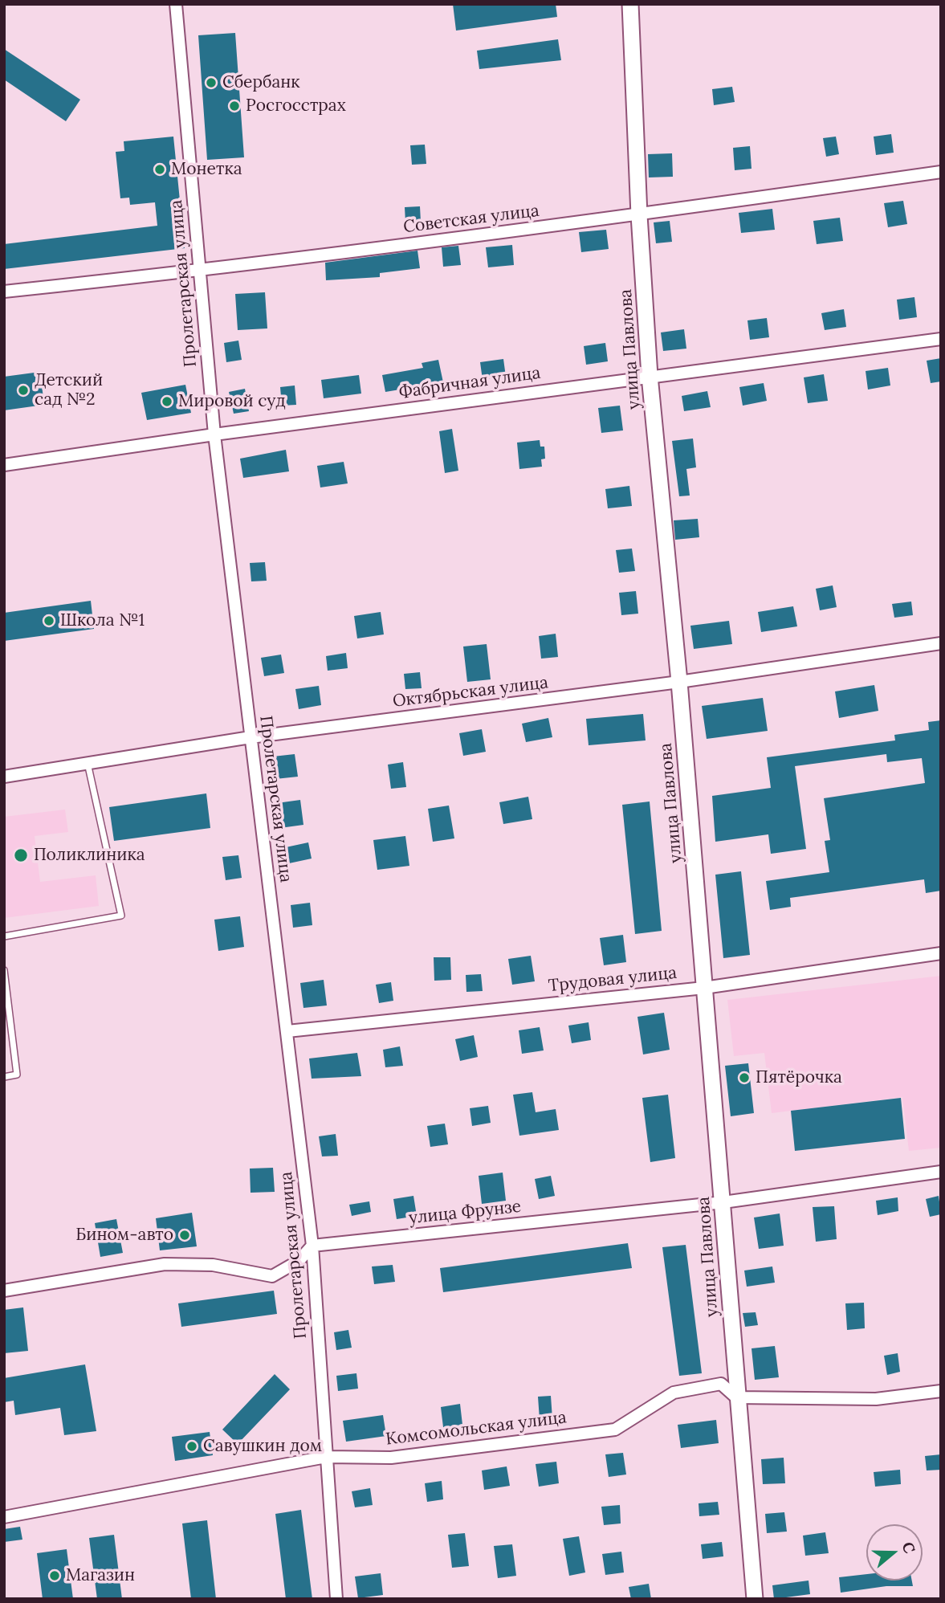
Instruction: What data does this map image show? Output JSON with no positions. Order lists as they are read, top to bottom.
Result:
{
  "streets": {
    "street": [
      "Советская улица",
      "Пролетарская улица",
      "улица Павлова",
      "Фабричная улица",
      "Октябрьская улица",
      "Трудовая улица",
      "улица Фрунзе",
      "Комсомольская улица"
    ]
  },
  "crossings": [
    ["Советская улица", "Пролетарская улица"],
    ["Советская улица", "улица Павлова"],
    ["Пролетарская улица", "Фабричная улица"],
    ["Пролетарская улица", "Октябрьская улица"],
    ["Пролетарская улица", "Трудовая улица"],
    ["Пролетарская улица", "улица Фрунзе"],
    ["Пролетарская улица", "Комсомольская улица"],
    ["улица Павлова", "Фабричная улица"],
    ["улица Павлова", "Октябрьская улица"],
    ["улица Павлова", "Трудовая улица"],
    ["улица Павлова", "улица Фрунзе"],
    ["улица Павлова", "Комсомольская улица"]
  ],
  "places": [
    "Сбербанк",
    "Росгосстрах",
    "Монетка",
    "Детский сад №2",
    "Мировой суд",
    "Школа №1",
    "Поликлиника",
    "Пятёрочка",
    "Бином-авто",
    "Савушкин дом",
    "Магазин"
  ],
  "north": "right"
}
